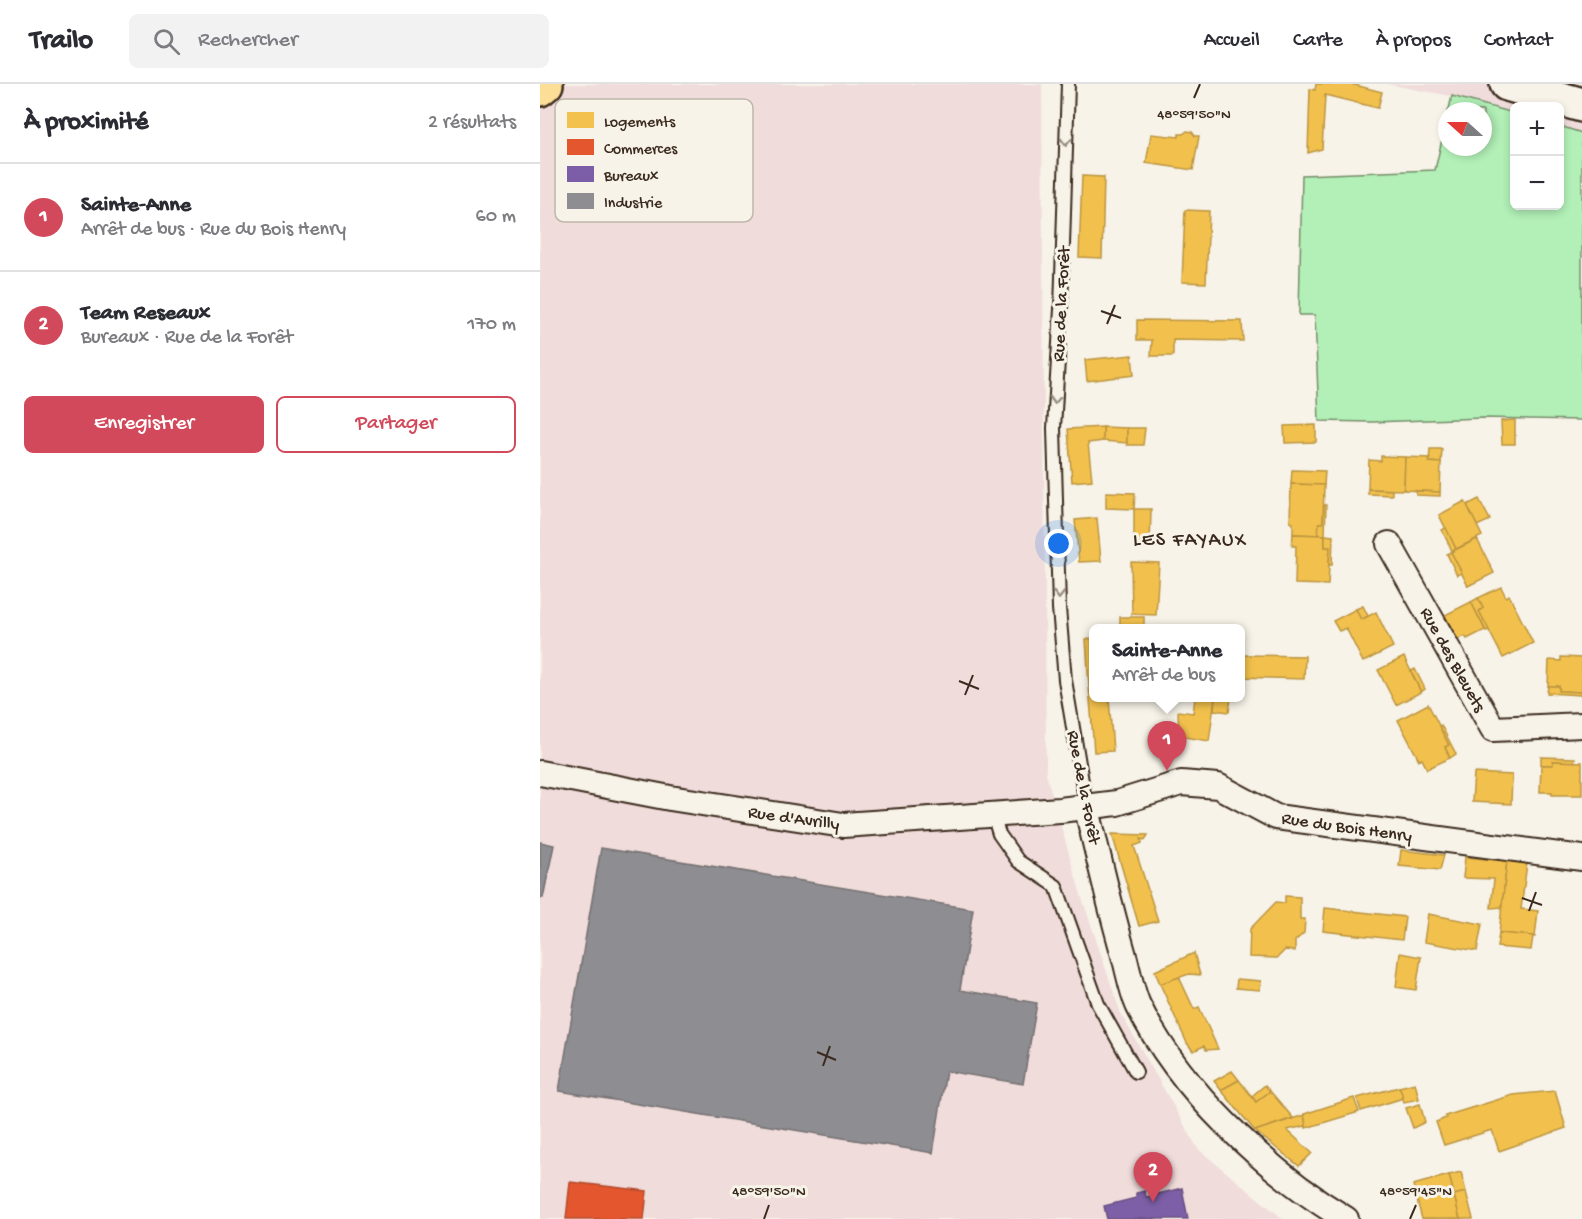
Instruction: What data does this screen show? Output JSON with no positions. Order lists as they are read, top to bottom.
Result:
{
  "streets": {
    "street": [
      "Rue de la Forêt",
      "Rue des Bleuets",
      "Rue d'Avrilly",
      "Rue du Bois Henry"
    ]
  },
  "crossings": [
    ["Rue de la Forêt", "Rue d'Avrilly"],
    ["Rue de la Forêt", "Rue du Bois Henry"],
    ["Rue d'Avrilly", "Rue du Bois Henry"]
  ],
  "one_way": ["Rue de la Forêt"],
  "districts": ["LES FAYAUX"],
  "legend": [
    "Logements",
    "Commerces",
    "Bureaux",
    "Industrie"
  ],
  "north": "left",
  "page": {
    "header": "Trailo",
    "search": "Rechercher",
    "nav": [
      "Accueil",
      "Carte",
      "À propos",
      "Contact"
    ],
    "heading": ["À proximité", "2 résultats"],
    "map_buttons": ["+", "−"],
    "list": [
      {
        "mark": "1",
        "name": "Sainte-Anne",
        "note": "Arrêt de bus · Rue du Bois Henry",
        "value": "60 m"
      },
      {
        "mark": "2",
        "name": "Team Reseaux",
        "note": "Bureaux · Rue de la Forêt",
        "value": "170 m"
      }
    ],
    "buttons": ["Enregistrer", "Partager"],
    "popup": ["Sainte-Anne", "Arrêt de bus"],
    "pins": ["1", "2"]
  },
  "coordinates": ["48°59'50\"N", "48°59'45\"N"]
}
